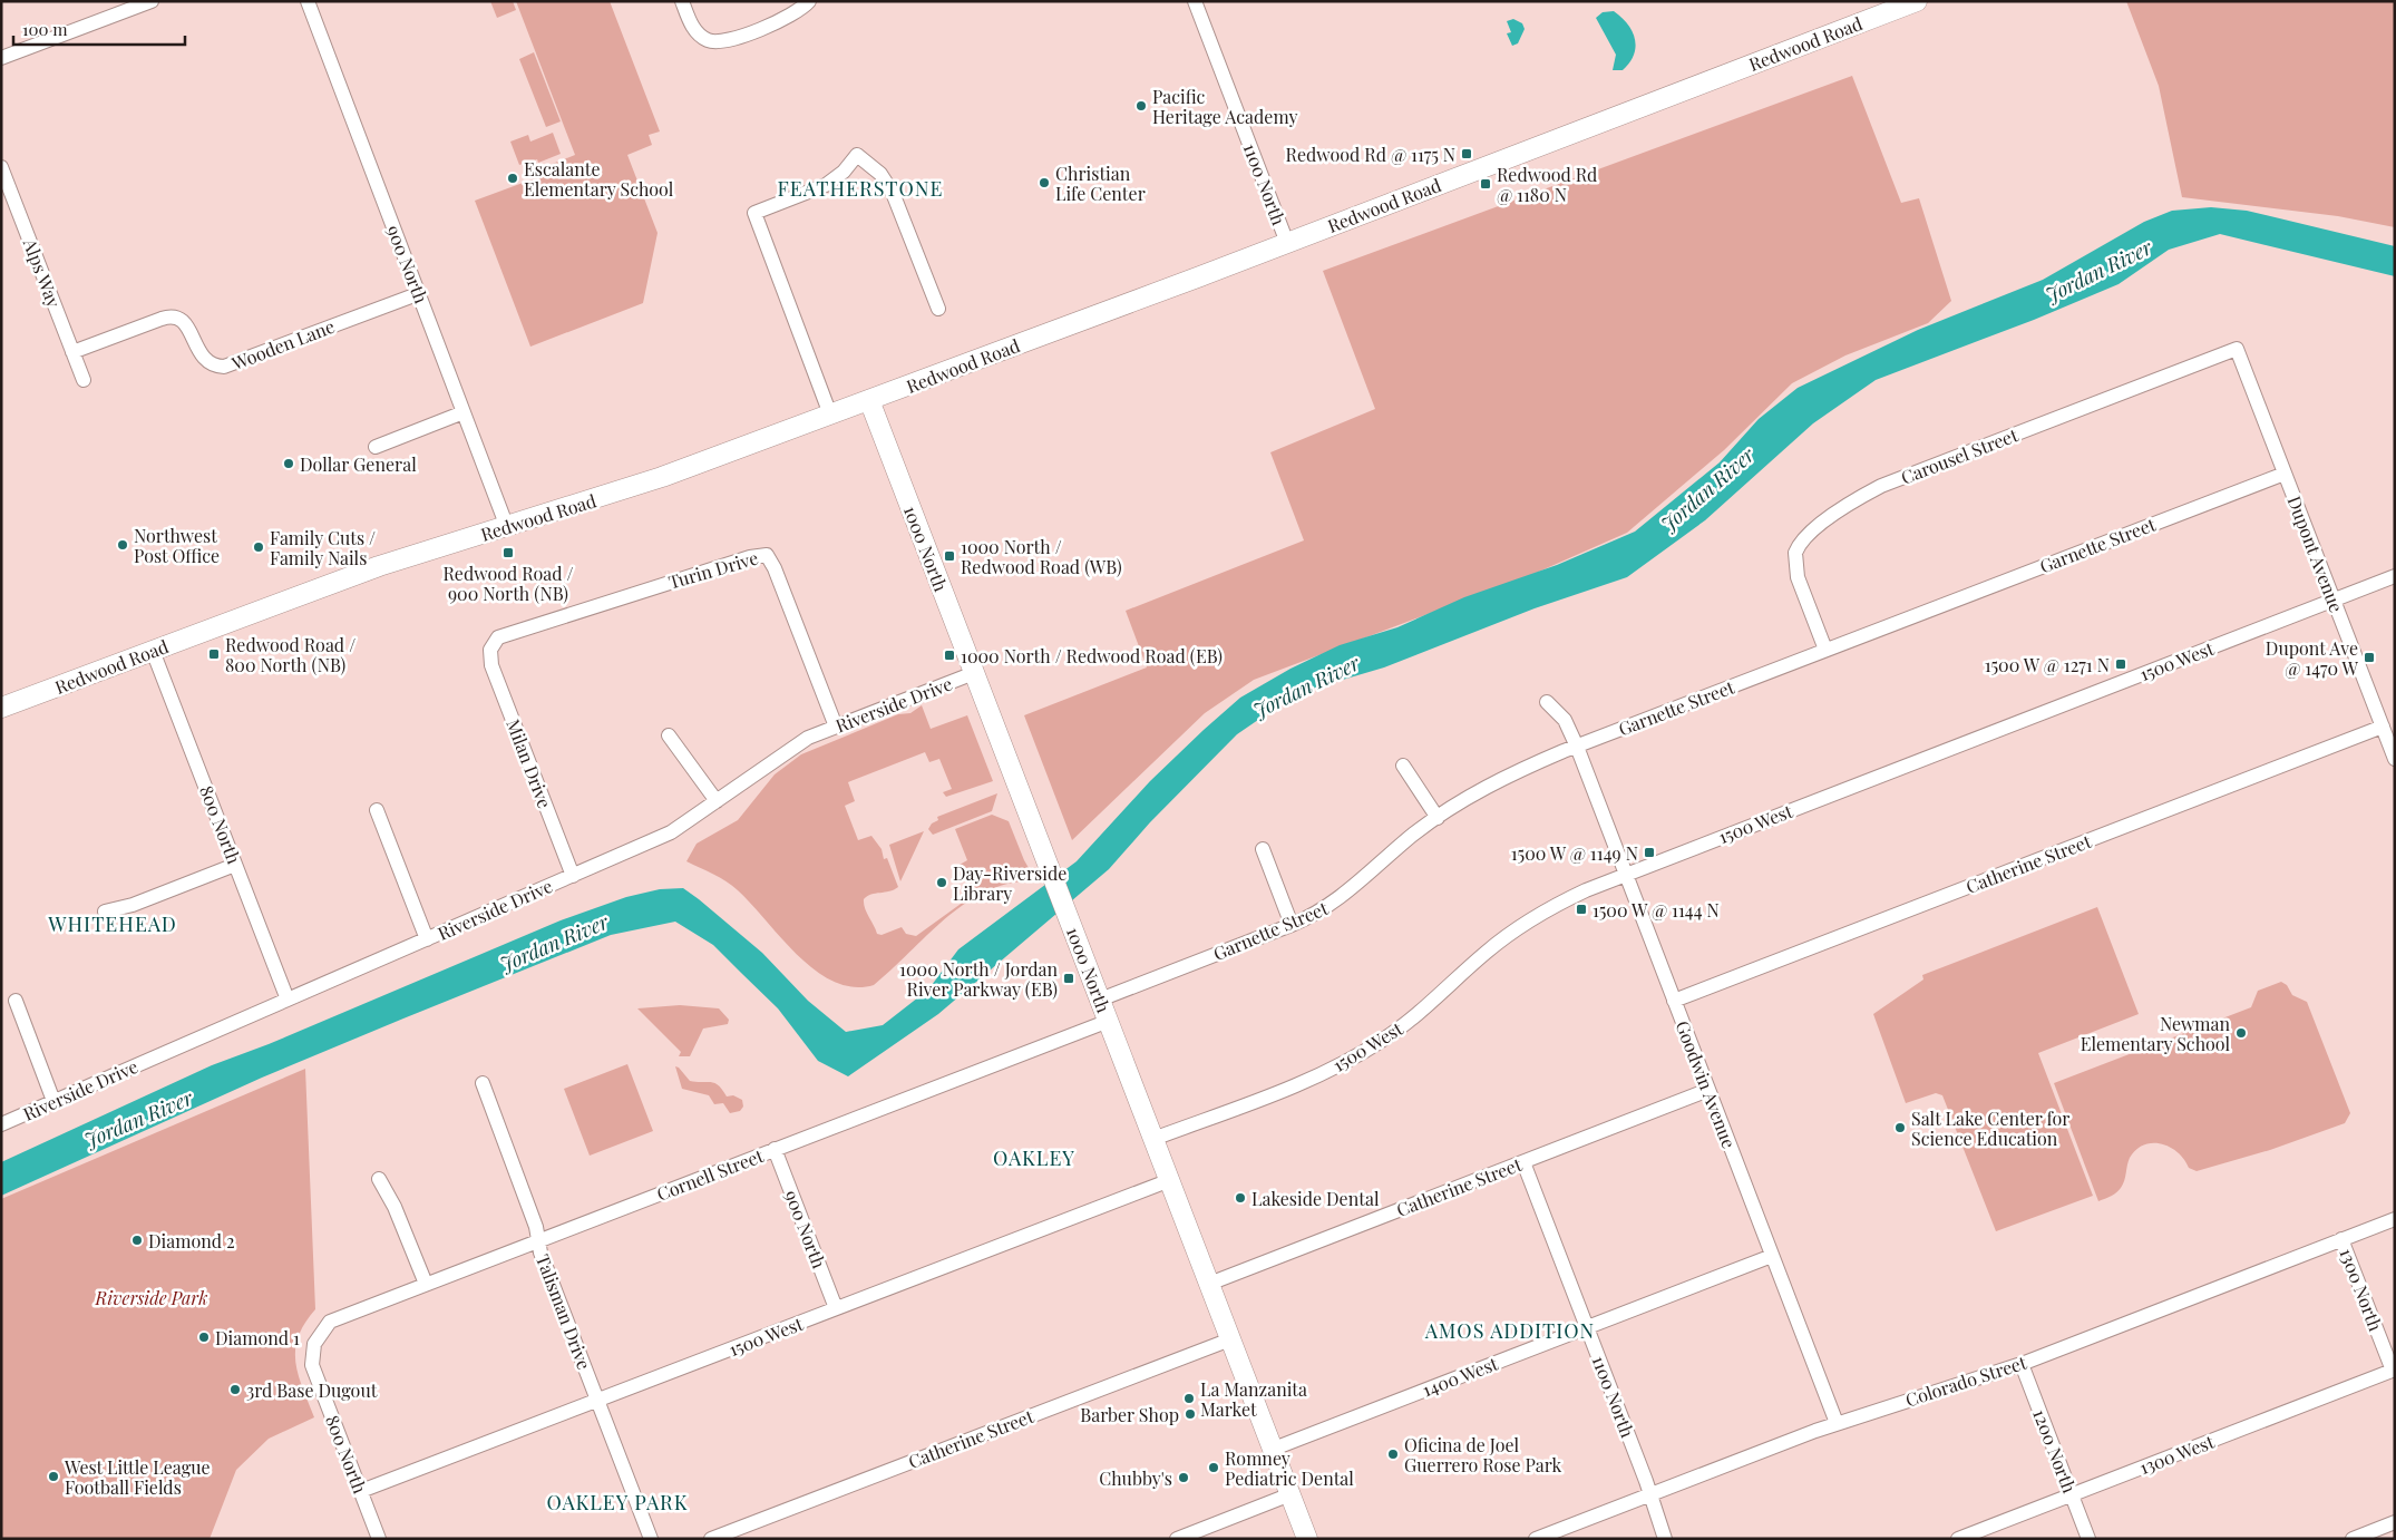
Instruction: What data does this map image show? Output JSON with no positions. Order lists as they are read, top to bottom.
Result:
{
  "streets": {
    "main road": ["Redwood Road", "1000 North"],
    "street": [
      "1100 North",
      "900 North",
      "Alps Way",
      "Wooden Lane",
      "Carousel Street",
      "Garnette Street",
      "Dupont Avenue",
      "Turin Drive",
      "1500 West",
      "Riverside Drive",
      "Milan Drive",
      "800 North",
      "Catherine Street",
      "Goodwin Avenue",
      "Cornell Street",
      "1300 North",
      "Talisman Drive",
      "1400 West",
      "Colorado Street",
      "1200 North",
      "1300 West"
    ]
  },
  "crossings": [
    ["Redwood Road", "1100 North"],
    ["Redwood Road", "900 North"],
    ["Redwood Road", "1000 North"],
    ["Redwood Road", "800 North"],
    ["1100 North", "Catherine Street"],
    ["1100 North", "1400 West"],
    ["1100 North", "Colorado Street"],
    ["900 North", "Wooden Lane"],
    ["900 North", "1500 West"],
    ["900 North", "Cornell Street"],
    ["Alps Way", "Wooden Lane"],
    ["Carousel Street", "Garnette Street"],
    ["Carousel Street", "Dupont Avenue"],
    ["Garnette Street", "1000 North"],
    ["Garnette Street", "Dupont Avenue"],
    ["Garnette Street", "Goodwin Avenue"],
    ["1000 North", "1500 West"],
    ["1000 North", "Riverside Drive"],
    ["1000 North", "Catherine Street"],
    ["1000 North", "Cornell Street"],
    ["1000 North", "1400 West"],
    ["Dupont Avenue", "1500 West"],
    ["Dupont Avenue", "Catherine Street"],
    ["Turin Drive", "Riverside Drive"],
    ["Turin Drive", "Milan Drive"],
    ["1500 West", "800 North"],
    ["1500 West", "Goodwin Avenue"],
    ["1500 West", "Talisman Drive"],
    ["Riverside Drive", "Milan Drive"],
    ["Riverside Drive", "800 North"],
    ["800 North", "Cornell Street"],
    ["Catherine Street", "Goodwin Avenue"],
    ["Goodwin Avenue", "1400 West"],
    ["Goodwin Avenue", "Colorado Street"],
    ["Cornell Street", "Talisman Drive"],
    ["1300 North", "Colorado Street"],
    ["1300 North", "1300 West"],
    ["Colorado Street", "1200 North"],
    ["1200 North", "1300 West"]
  ],
  "districts": [
    "FEATHERSTONE",
    "WHITEHEAD",
    "OAKLEY",
    "AMOS ADDITION",
    "OAKLEY PARK"
  ],
  "water": ["Jordan River"],
  "parks": ["Riverside Park"],
  "places": {
    "other": [
      "Pacific Heritage Academy",
      "Escalante Elementary School",
      "Christian Life Center",
      "Dollar General",
      "Northwest Post Office",
      "Family Cuts / Family Nails",
      "Day-Riverside Library",
      "Newman Elementary School",
      "Salt Lake Center for Science Education",
      "Lakeside Dental",
      "Diamond 2",
      "Diamond 1",
      "3rd Base Dugout",
      "La Manzanita Market",
      "Barber Shop",
      "Oficina de Joel Guerrero Rose Park",
      "Romney Pediatric Dental",
      "West Little League Football Fields",
      "Chubby's"
    ],
    "transit": [
      "Redwood Rd @ 1175 N",
      "Redwood Rd @ 1180 N",
      "Redwood Road / 900 North (NB)",
      "1000 North / Redwood Road (WB)",
      "Redwood Road / 800 North (NB)",
      "1000 North / Redwood Road (EB)",
      "Dupont Ave @ 1470 W",
      "1500 W @ 1271 N",
      "1500 W @ 1149 N",
      "1500 W @ 1144 N",
      "1000 North / Jordan River Parkway (EB)"
    ]
  },
  "scale_bar": "100 m"
}
